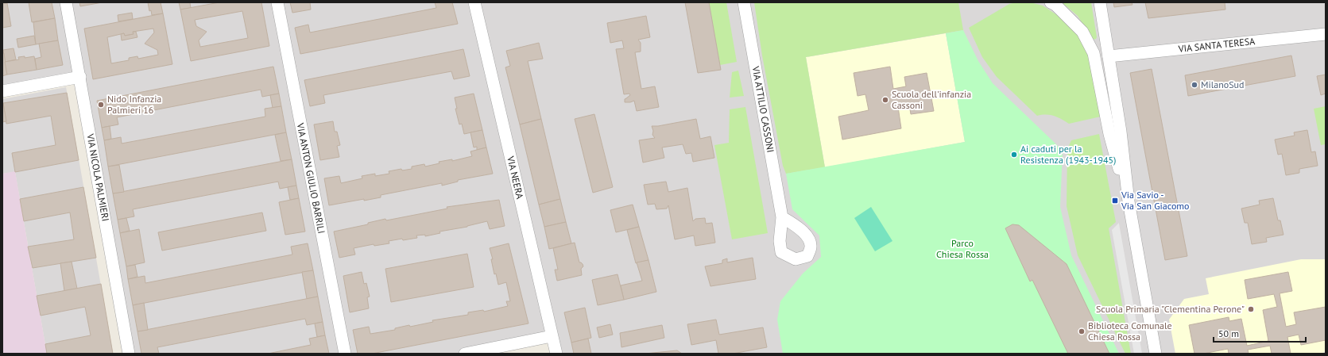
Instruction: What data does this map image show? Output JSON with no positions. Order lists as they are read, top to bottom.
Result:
{
  "streets": {
    "street": [
      "VIA SANTA TERESA",
      "VIA ATTILIO CASSONI",
      "VIA NICOLA PALMIERI",
      "VIA NEERA",
      "VIA ANTON GIULIO BARRILI"
    ]
  },
  "parks": ["Parco Chiesa Rossa"],
  "places": {
    "other": [
      "MilanoSud",
      "Scuola dell'infanzia Cassoni",
      "Nido Infanzia Palmieri 16",
      "Ai caduti per la Resistenza (1943-1945)",
      "Scuola Primaria \"Clementina Perone\"",
      "Biblioteca Comunale Chiesa Rossa"
    ],
    "transit": ["Via Savio - Via San Giacomo"]
  },
  "scale_bar": "50 m"
}
